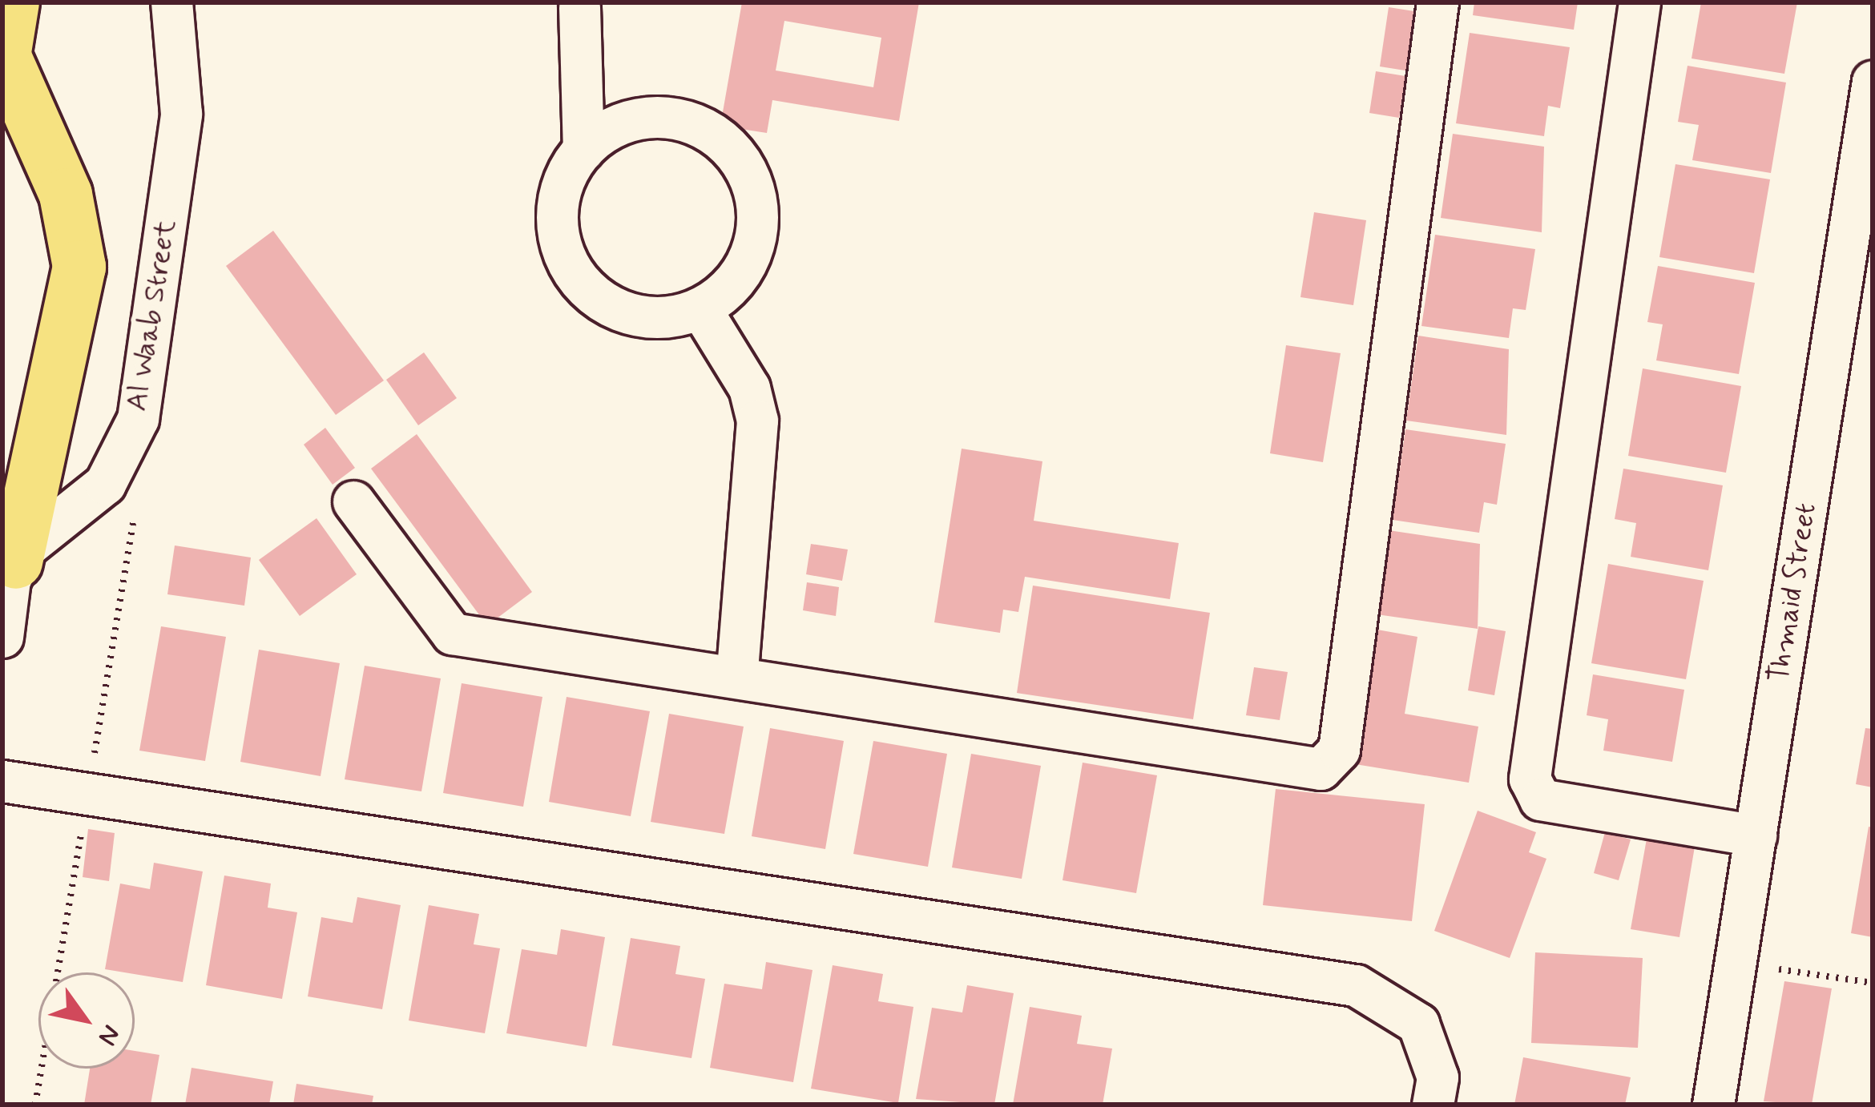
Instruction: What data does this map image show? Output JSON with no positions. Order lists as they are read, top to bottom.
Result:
{
  "streets": {
    "street": ["Al Waab Street", "Thmaid Street"]
  },
  "north": "bottom right"
}
